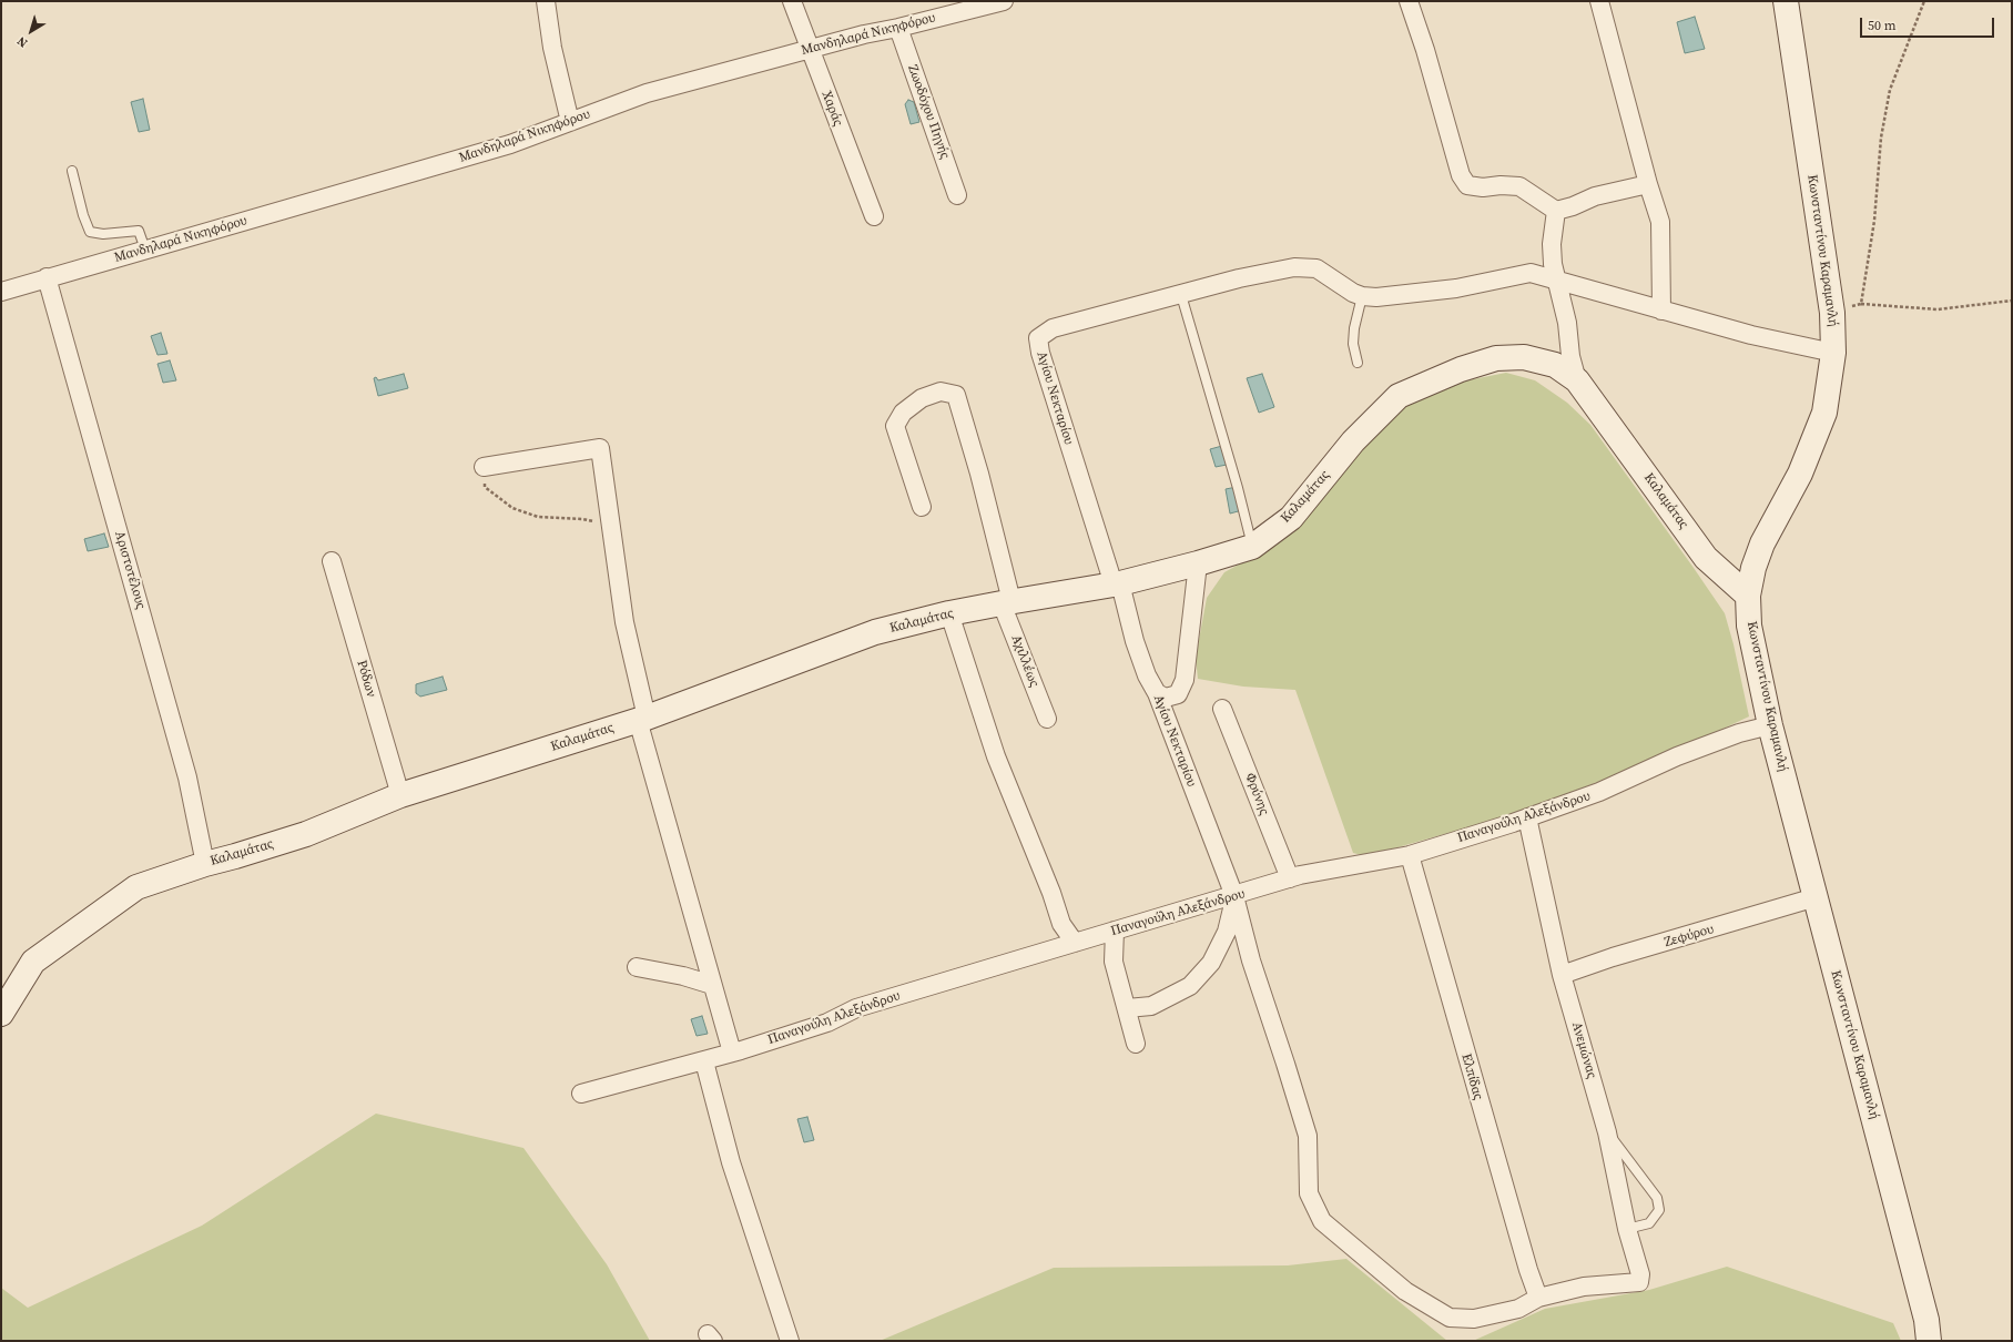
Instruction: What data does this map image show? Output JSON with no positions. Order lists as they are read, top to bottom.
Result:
{
  "streets": {
    "street": [
      "Μανδηλαρά Νικηφόρου",
      "Χαράς",
      "Ζωοδόχου Πηγής",
      "Κωνσταντίνου Καραμανλή",
      "Αγίου Νεκταρίου",
      "Καλαμάτας",
      "Αριστοτέλους",
      "Αχιλλέως",
      "Ρόδων",
      "Φρύνης",
      "Παναγούλη Αλεξάνδρου",
      "Ζεφύρου",
      "Ανεμώνας",
      "Ελπίδας"
    ]
  },
  "crossings": [
    ["Μανδηλαρά Νικηφόρου", "Χαράς"],
    ["Μανδηλαρά Νικηφόρου", "Ζωοδόχου Πηγής"],
    ["Μανδηλαρά Νικηφόρου", "Αριστοτέλους"],
    ["Κωνσταντίνου Καραμανλή", "Καλαμάτας"],
    ["Κωνσταντίνου Καραμανλή", "Παναγούλη Αλεξάνδρου"],
    ["Κωνσταντίνου Καραμανλή", "Ζεφύρου"],
    ["Αγίου Νεκταρίου", "Καλαμάτας"],
    ["Αγίου Νεκταρίου", "Παναγούλη Αλεξάνδρου"],
    ["Αγίου Νεκταρίου", "Ανεμώνας"],
    ["Αγίου Νεκταρίου", "Ελπίδας"],
    ["Καλαμάτας", "Αριστοτέλους"],
    ["Καλαμάτας", "Αχιλλέως"],
    ["Καλαμάτας", "Ρόδων"],
    ["Φρύνης", "Παναγούλη Αλεξάνδρου"],
    ["Παναγούλη Αλεξάνδρου", "Ανεμώνας"],
    ["Παναγούλη Αλεξάνδρου", "Ελπίδας"],
    ["Ζεφύρου", "Ανεμώνας"]
  ],
  "scale_bar": "50 m",
  "north": "bottom left"
}
